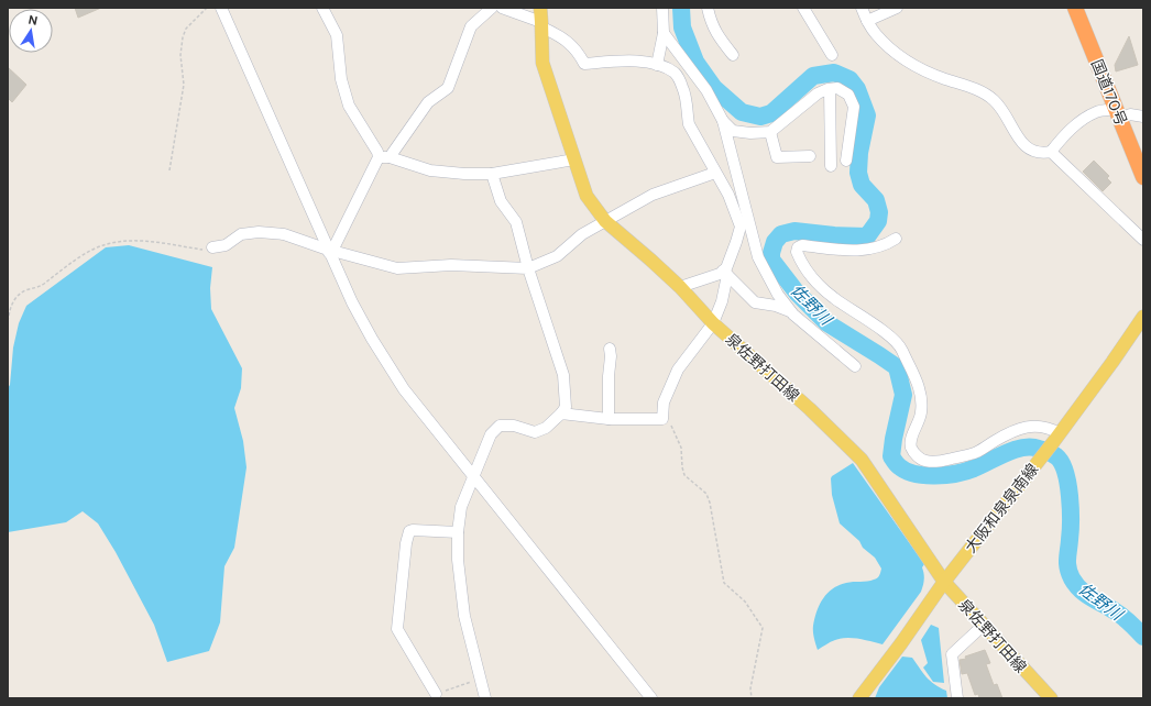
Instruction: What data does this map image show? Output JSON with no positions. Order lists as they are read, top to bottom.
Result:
{
  "streets": {
    "highway": ["国道170号"],
    "main road": ["泉佐野打田線", "大阪和泉泉南線"]
  },
  "crossings": [
    ["泉佐野打田線", "大阪和泉泉南線"]
  ],
  "water": ["佐野川"],
  "north": "top"
}
